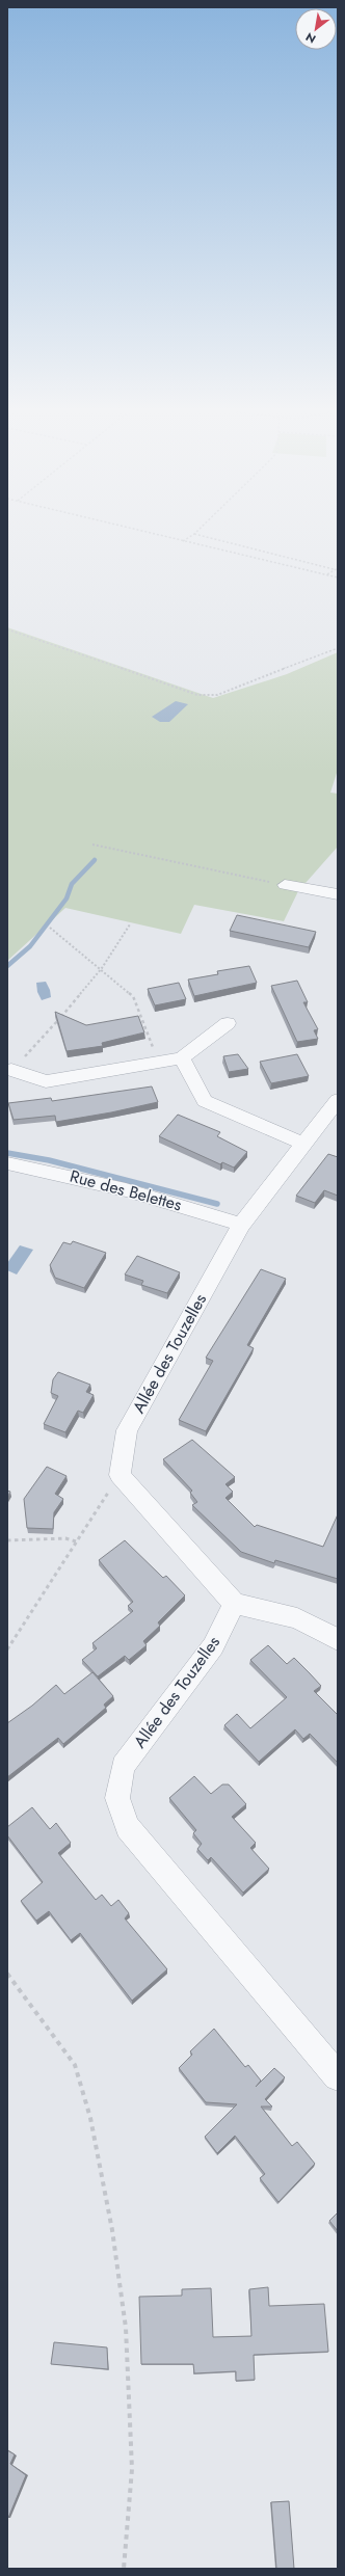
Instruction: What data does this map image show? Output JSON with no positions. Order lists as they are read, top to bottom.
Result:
{
  "streets": {
    "street": ["Rue des Belettes", "Allée des Touzelles"]
  },
  "crossings": [
    ["Rue des Belettes", "Allée des Touzelles"]
  ],
  "north": "bottom left"
}
